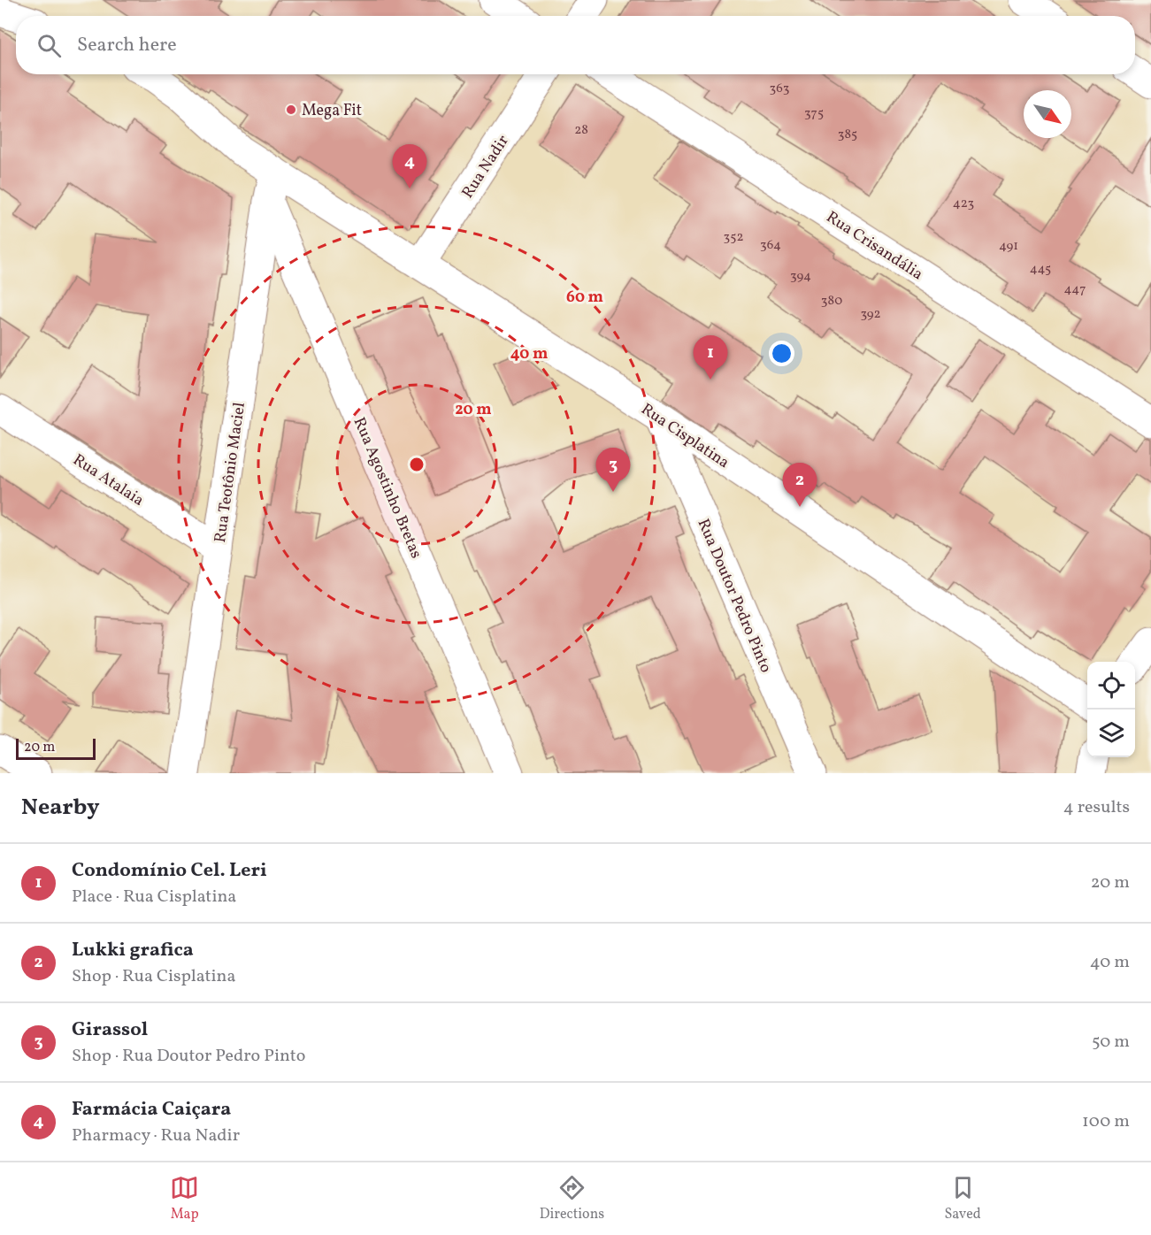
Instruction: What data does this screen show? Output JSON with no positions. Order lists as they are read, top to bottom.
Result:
{
  "streets": {
    "street": [
      "Rua Nadir",
      "Rua Crisandália",
      "Rua Cisplatina",
      "Rua Teotônio Maciel",
      "Rua Atalaia",
      "Rua Agostinho Bretas",
      "Rua Doutor Pedro Pinto"
    ]
  },
  "crossings": [
    ["Rua Nadir", "Rua Cisplatina"],
    ["Rua Cisplatina", "Rua Teotônio Maciel"],
    ["Rua Cisplatina", "Rua Doutor Pedro Pinto"],
    ["Rua Teotônio Maciel", "Rua Atalaia"],
    ["Rua Teotônio Maciel", "Rua Agostinho Bretas"]
  ],
  "places": ["Mega Fit"],
  "house_numbers": [
    "363",
    "375",
    "28",
    "385",
    "423",
    "352",
    "364",
    "491",
    "445",
    "394",
    "447",
    "380",
    "392"
  ],
  "scale_bar": "20 m",
  "north": "bottom right",
  "page": {
    "search": "Search here",
    "pins": [
      "4",
      "1",
      "3",
      "2"
    ],
    "scale": "20 m",
    "heading": ["Nearby", "4 results"],
    "list": [
      {
        "mark": "1",
        "name": "Condomínio Cel. Leri",
        "note": "Place · Rua Cisplatina",
        "value": "20 m"
      },
      {
        "mark": "2",
        "name": "Lukki grafica",
        "note": "Shop · Rua Cisplatina",
        "value": "40 m"
      },
      {
        "mark": "3",
        "name": "Girassol",
        "note": "Shop · Rua Doutor Pedro Pinto",
        "value": "50 m"
      },
      {
        "mark": "4",
        "name": "Farmácia Caiçara",
        "note": "Pharmacy · Rua Nadir",
        "value": "100 m"
      }
    ],
    "nav": ["Map", "Directions", "Saved"]
  },
  "rings": ["60 m", "40 m", "20 m"]
}
